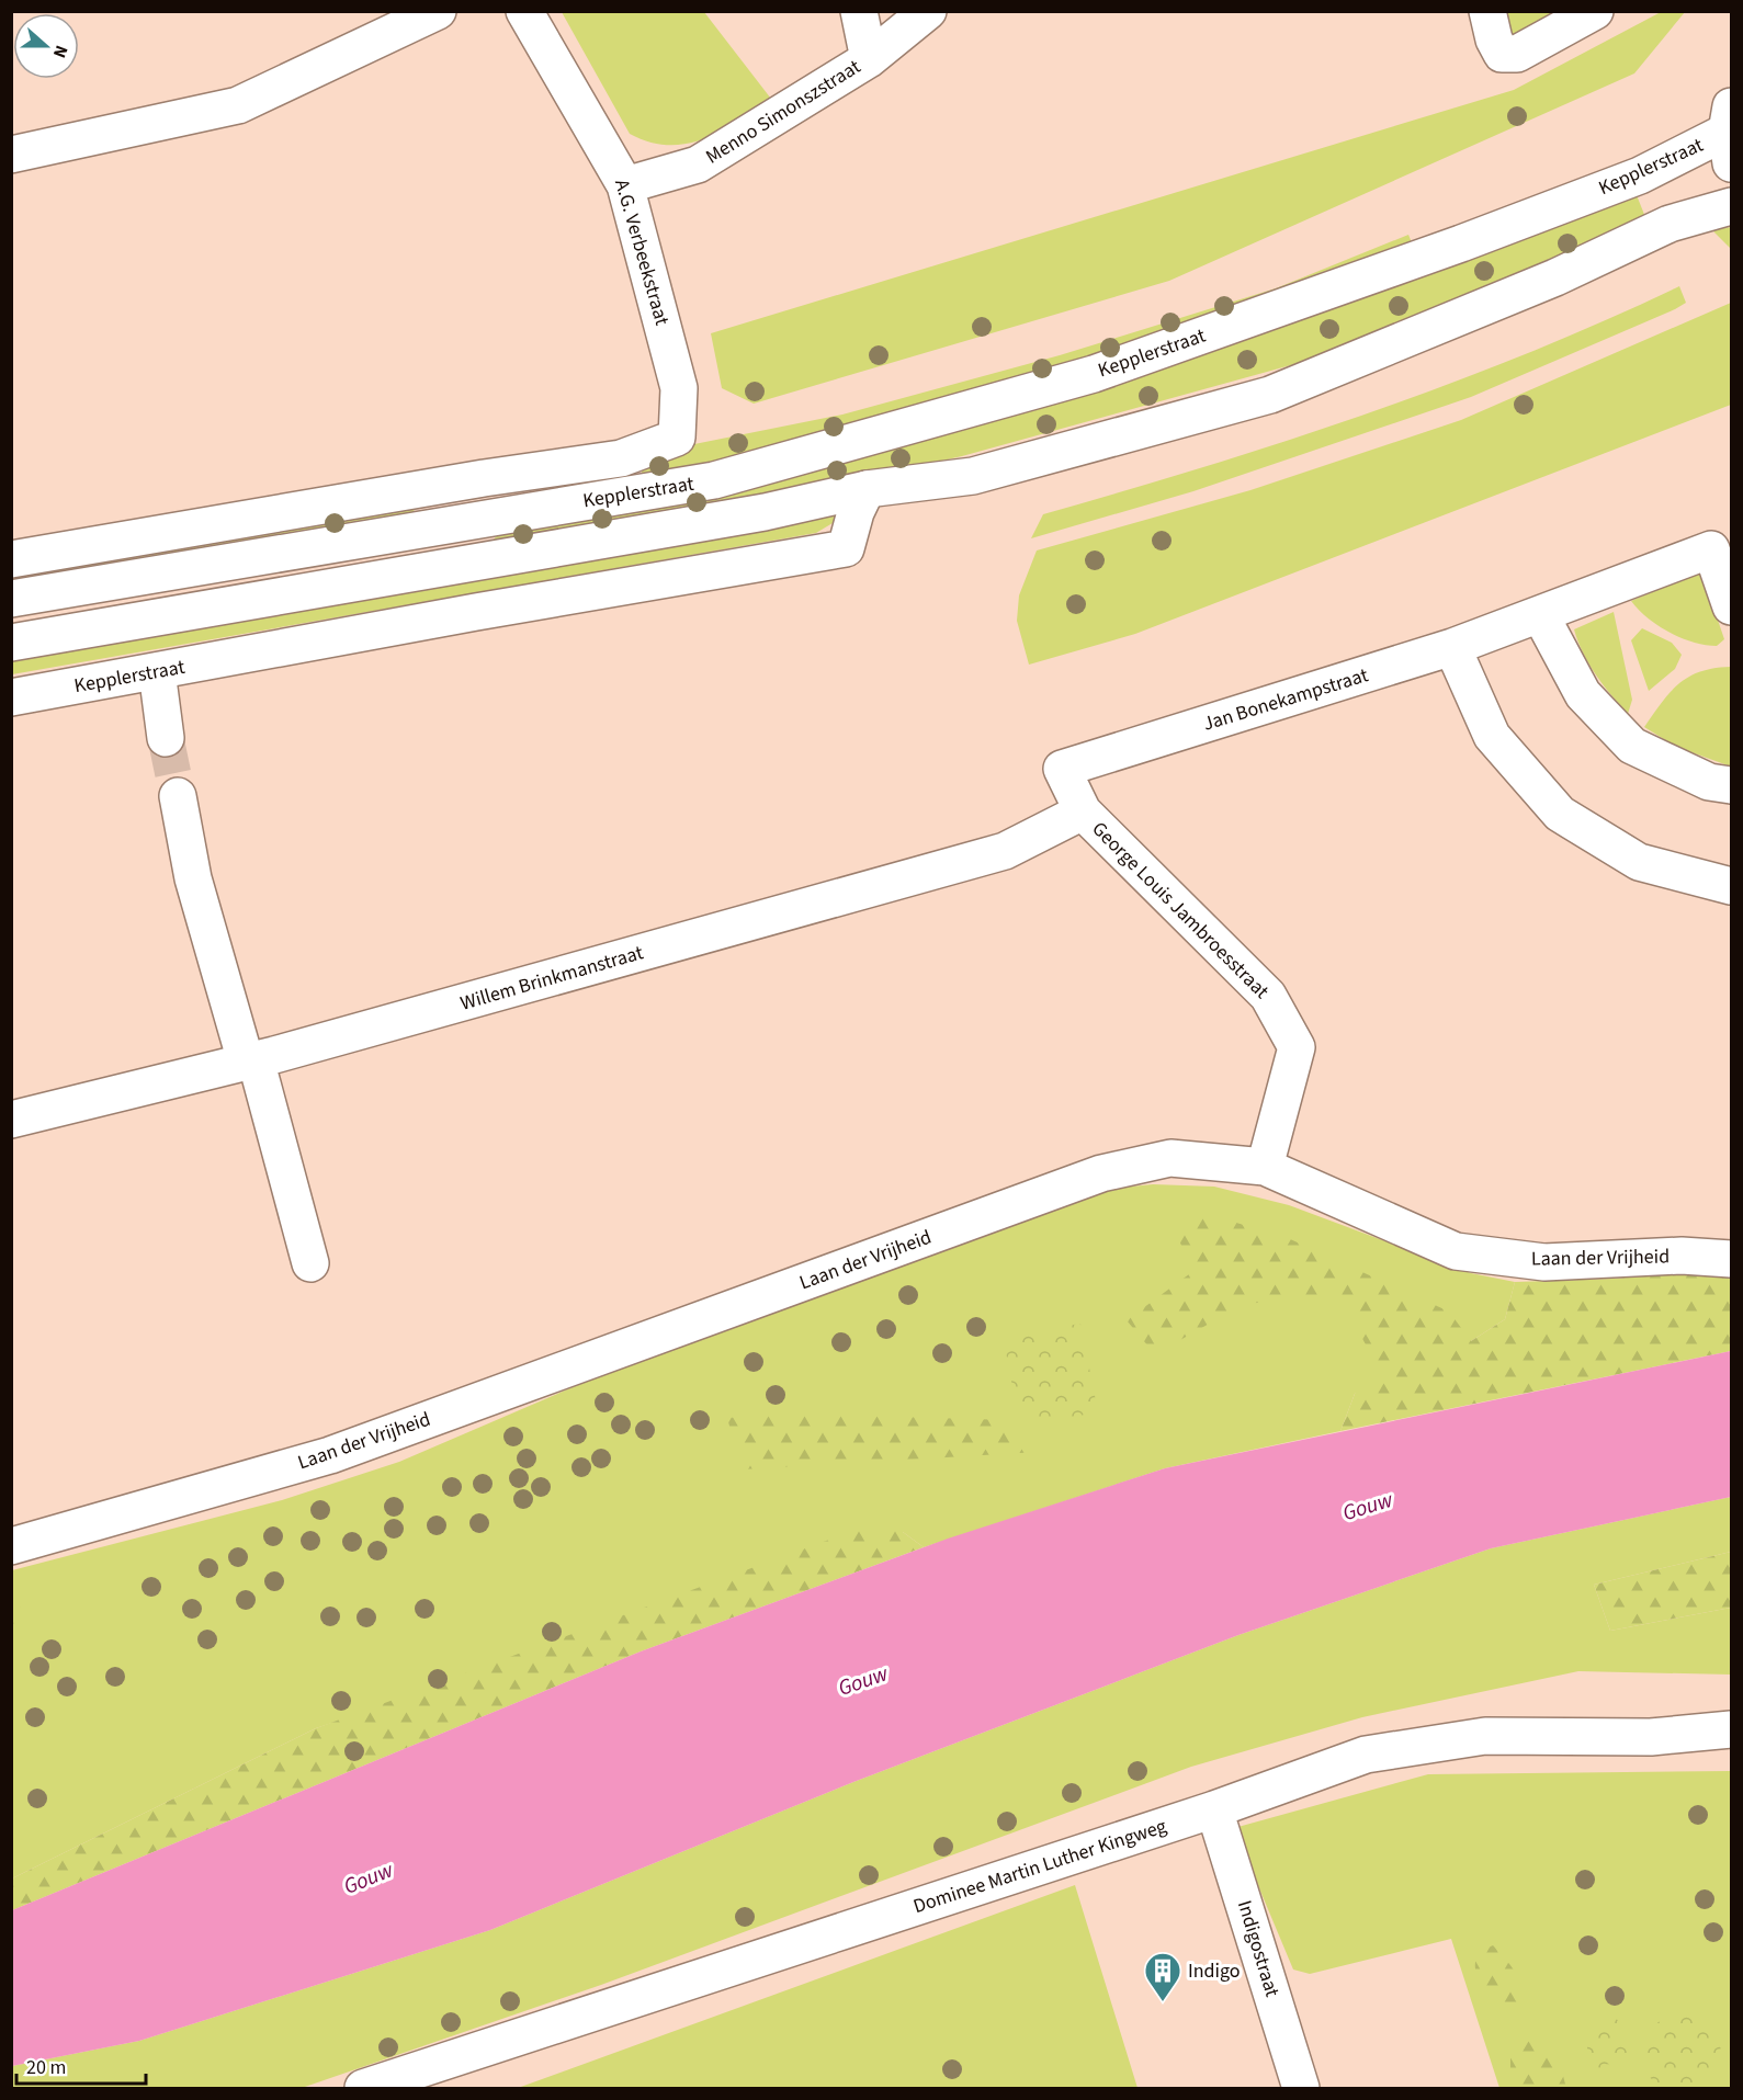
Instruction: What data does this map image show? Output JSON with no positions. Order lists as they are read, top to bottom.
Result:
{
  "streets": {
    "street": [
      "Menno Simonszstraat",
      "Kepplerstraat",
      "A.G. Verbeekstraat",
      "Jan Bonekampstraat",
      "George Louis Jambroesstraat",
      "Willem Brinkmanstraat",
      "Laan der Vrijheid",
      "Dominee Martin Luther Kingweg",
      "Indigostraat"
    ]
  },
  "crossings": [
    ["Menno Simonszstraat", "A.G. Verbeekstraat"],
    ["Kepplerstraat", "A.G. Verbeekstraat"],
    ["Jan Bonekampstraat", "George Louis Jambroesstraat"],
    ["George Louis Jambroesstraat", "Willem Brinkmanstraat"],
    ["George Louis Jambroesstraat", "Laan der Vrijheid"],
    ["Dominee Martin Luther Kingweg", "Indigostraat"]
  ],
  "water": ["Gouw"],
  "places": {
    "building": ["Indigo"]
  },
  "scale_bar": "20 m",
  "north": "right"
}
